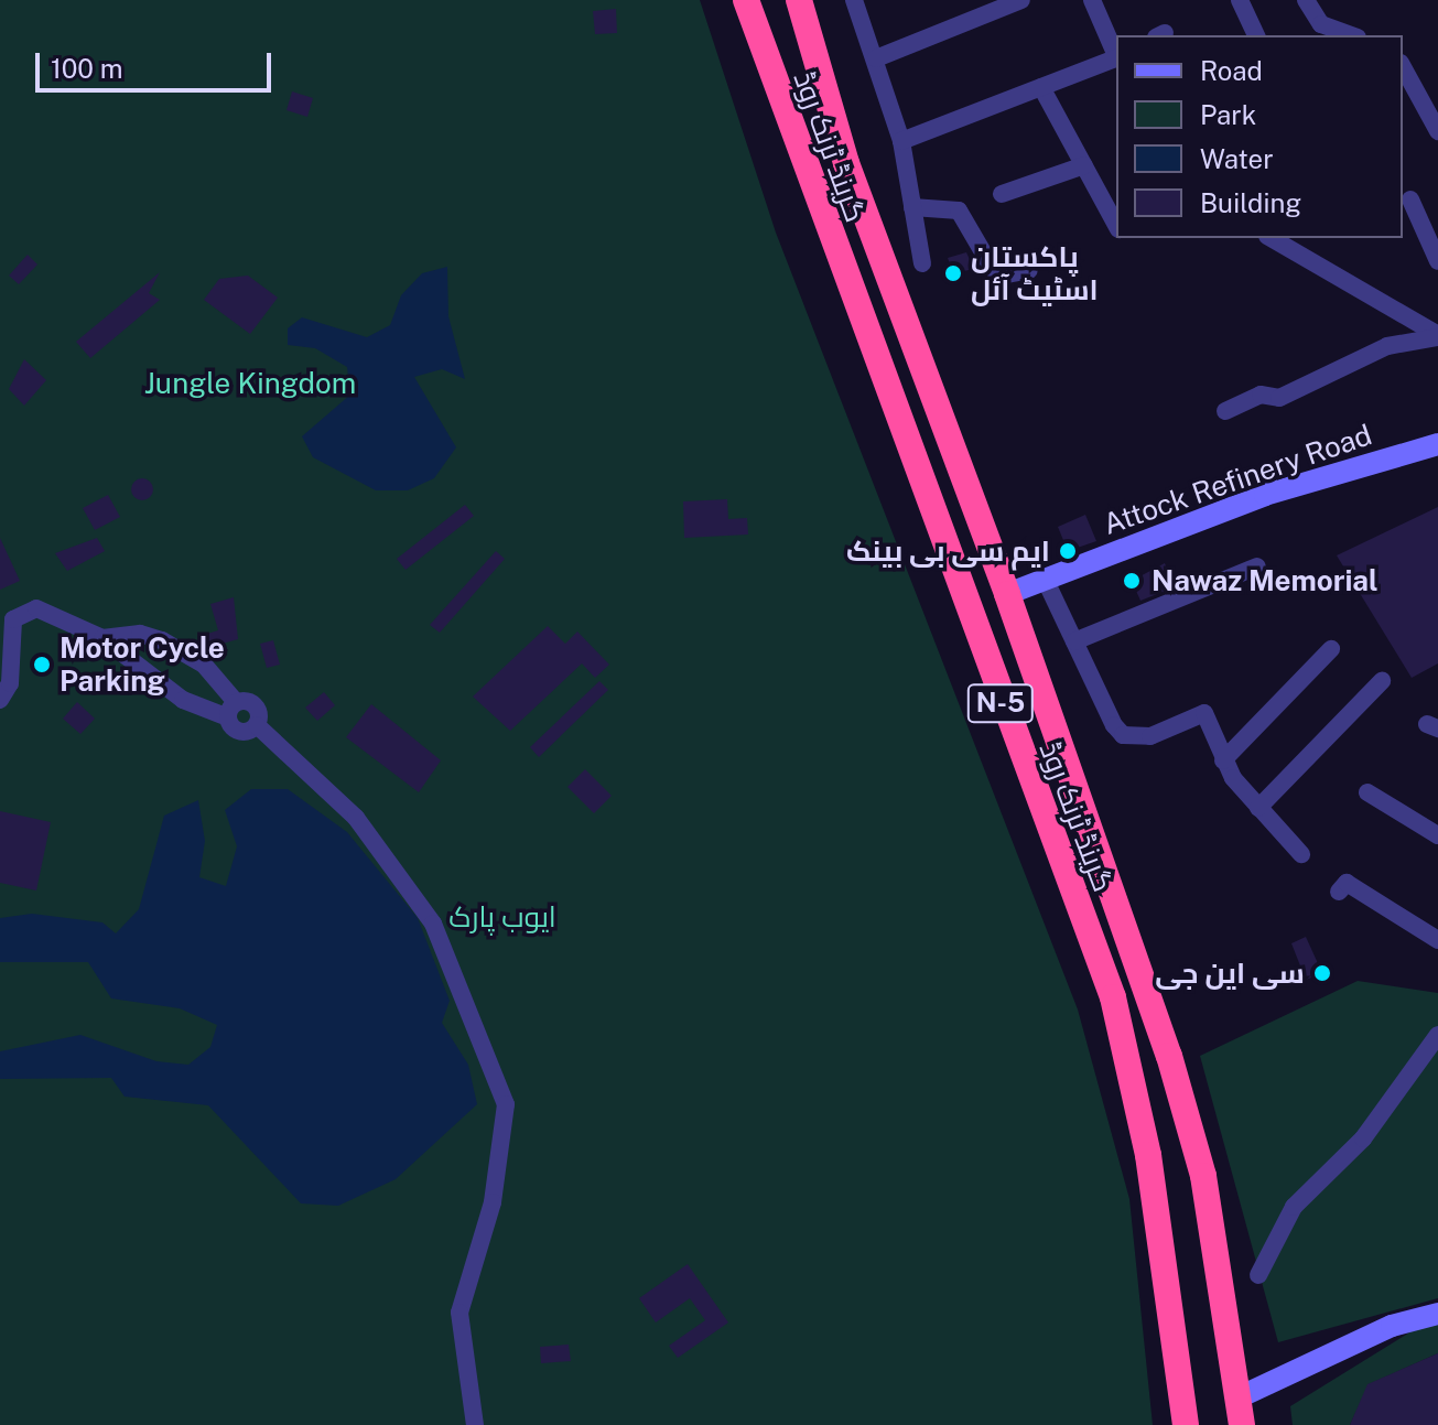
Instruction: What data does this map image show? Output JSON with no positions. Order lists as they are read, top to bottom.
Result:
{
  "streets": {
    "highway": ["گرینڈ ٹرنک روڈ", "N-5"],
    "street": ["Attock Refinery Road"]
  },
  "crossings": [
    ["گرینڈ ٹرنک روڈ", "Attock Refinery Road"]
  ],
  "parks": ["Jungle Kingdom", "ایوب پارک"],
  "places": [
    "پاکستان اسٹیٹ آئل",
    "ایم سی بی بینک",
    "Nawaz Memorial",
    "Motor Cycle Parking",
    "سی این جی"
  ],
  "legend": [
    "Road",
    "Park",
    "Water",
    "Building"
  ],
  "scale_bar": "100 m"
}
